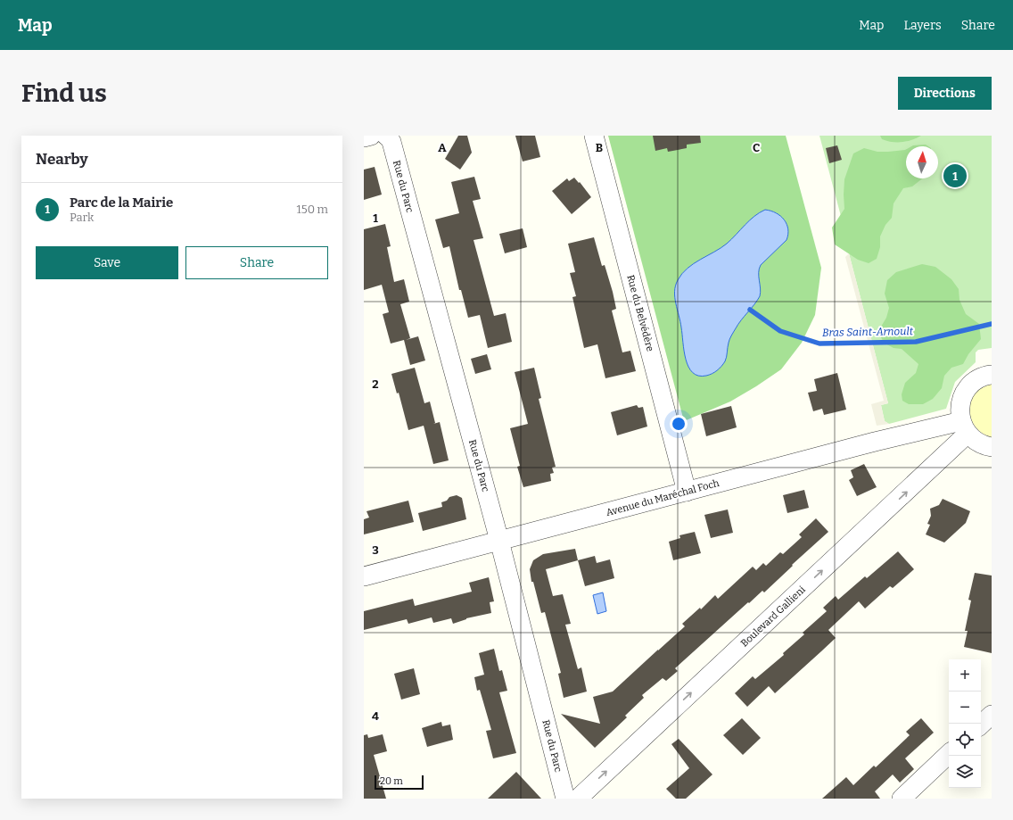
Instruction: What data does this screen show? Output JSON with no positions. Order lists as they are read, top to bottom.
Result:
{
  "streets": {
    "street": [
      "Rue du Parc",
      "Rue du Belvédère",
      "Avenue du Maréchal Foch",
      "Boulevard Gallieni"
    ]
  },
  "crossings": [
    ["Rue du Parc", "Avenue du Maréchal Foch"],
    ["Rue du Belvédère", "Avenue du Maréchal Foch"],
    ["Avenue du Maréchal Foch", "Boulevard Gallieni"]
  ],
  "one_way": ["Boulevard Gallieni"],
  "water": ["Bras Saint-Arnoult"],
  "scale_bar": "20 m",
  "north": "top",
  "page": {
    "header": "Map",
    "nav": ["Map", "Layers", "Share"],
    "buttons": [
      "Directions",
      ["Save", "Share"]
    ],
    "title": "Find us",
    "heading": "Nearby",
    "pins": "1",
    "list": [
      {
        "mark": "1",
        "name": "Parc de la Mairie",
        "note": "Park",
        "value": "150 m"
      }
    ],
    "map_buttons": ["+", "−"],
    "scale": "20 m"
  },
  "grid": {
    "columns": ["A", "B", "C"],
    "rows": [
      "1",
      "2",
      "3",
      "4"
    ]
  }
}
